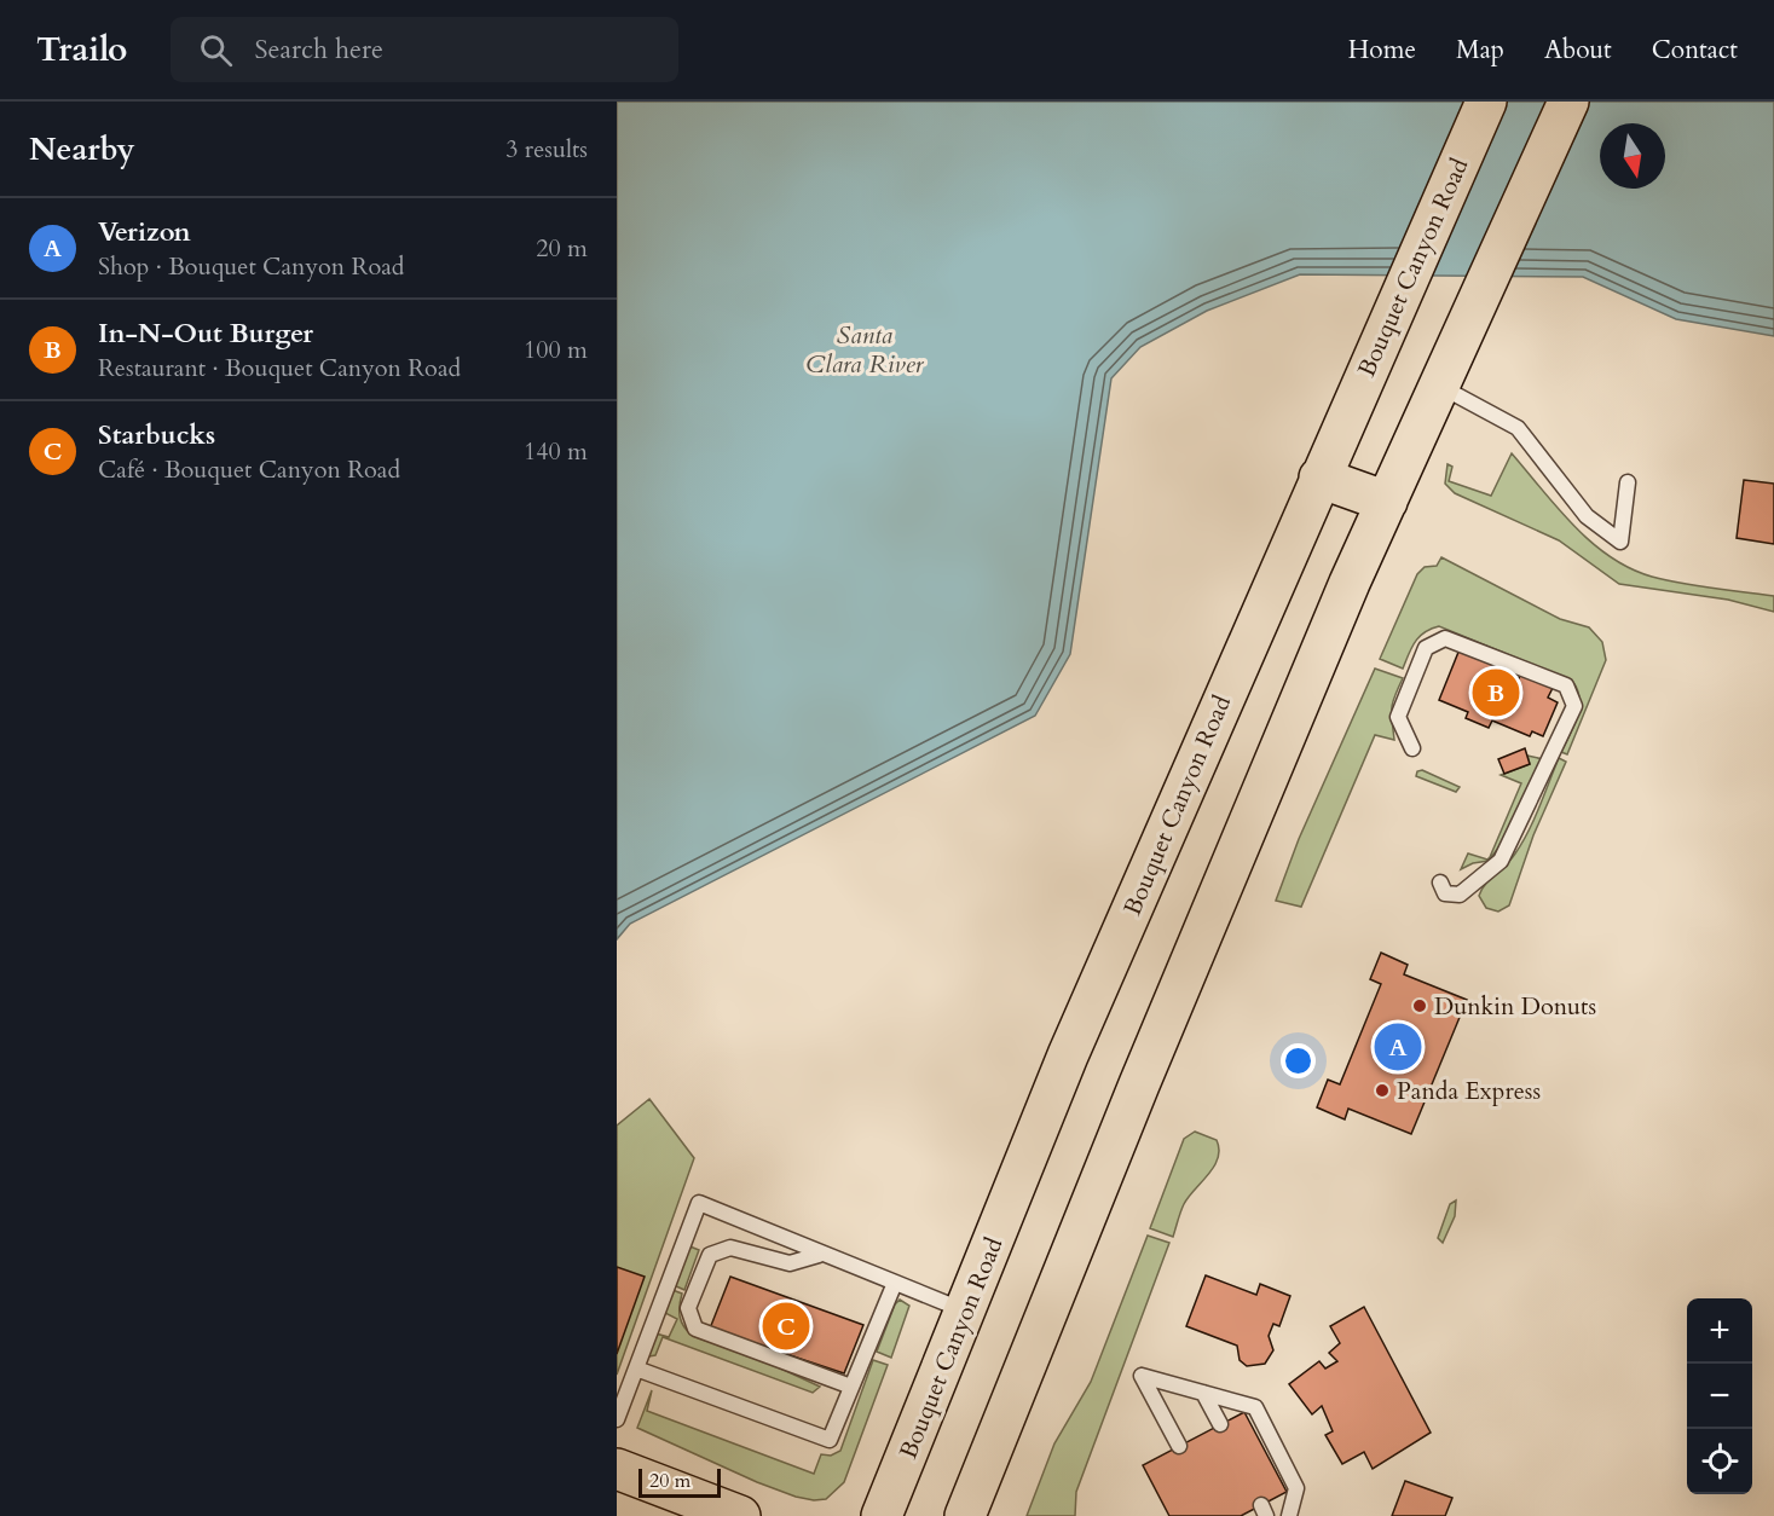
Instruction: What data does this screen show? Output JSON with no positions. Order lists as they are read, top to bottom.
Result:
{
  "streets": {
    "main road": ["Bouquet Canyon Road"]
  },
  "water": ["Santa Clara River"],
  "places": ["Dunkin Donuts", "Panda Express"],
  "scale_bar": "20 m",
  "north": "bottom",
  "page": {
    "header": "Trailo",
    "search": "Search here",
    "nav": [
      "Home",
      "Map",
      "About",
      "Contact"
    ],
    "heading": ["Nearby", "3 results"],
    "list": [
      {
        "mark": "A",
        "name": "Verizon",
        "note": "Shop · Bouquet Canyon Road",
        "value": "20 m"
      },
      {
        "mark": "B",
        "name": "In-N-Out Burger",
        "note": "Restaurant · Bouquet Canyon Road",
        "value": "100 m"
      },
      {
        "mark": "C",
        "name": "Starbucks",
        "note": "Café · Bouquet Canyon Road",
        "value": "140 m"
      }
    ],
    "pins": ["B", "A", "C"],
    "map_buttons": ["+", "−"],
    "scale": "20 m"
  }
}
